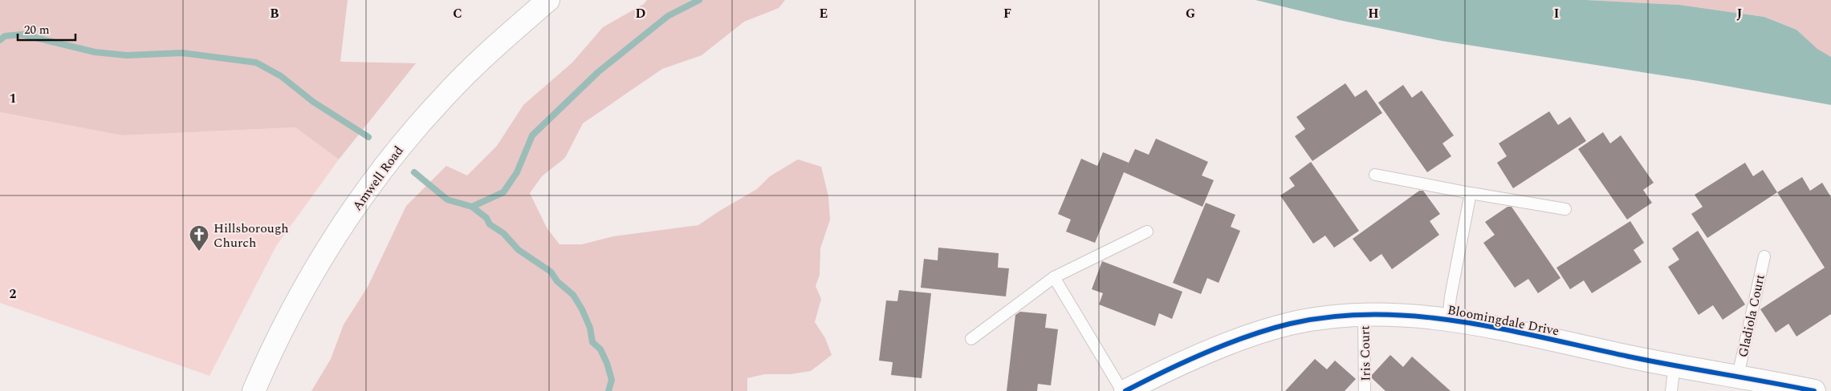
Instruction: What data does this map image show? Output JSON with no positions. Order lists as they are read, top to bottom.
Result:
{
  "streets": {
    "street": ["Amwell Road", "Bloomingdale Drive"],
    "lane": ["Gladiola Court", "Iris Court"]
  },
  "crossings": [
    ["Gladiola Court", "Bloomingdale Drive"],
    ["Bloomingdale Drive", "Iris Court"]
  ],
  "places": {
    "church": ["Hillsborough Church"]
  },
  "scale_bar": "20 m",
  "grid": {
    "columns": [
      "B",
      "C",
      "D",
      "E",
      "F",
      "G",
      "H",
      "I",
      "J"
    ],
    "rows": ["1", "2"]
  }
}
